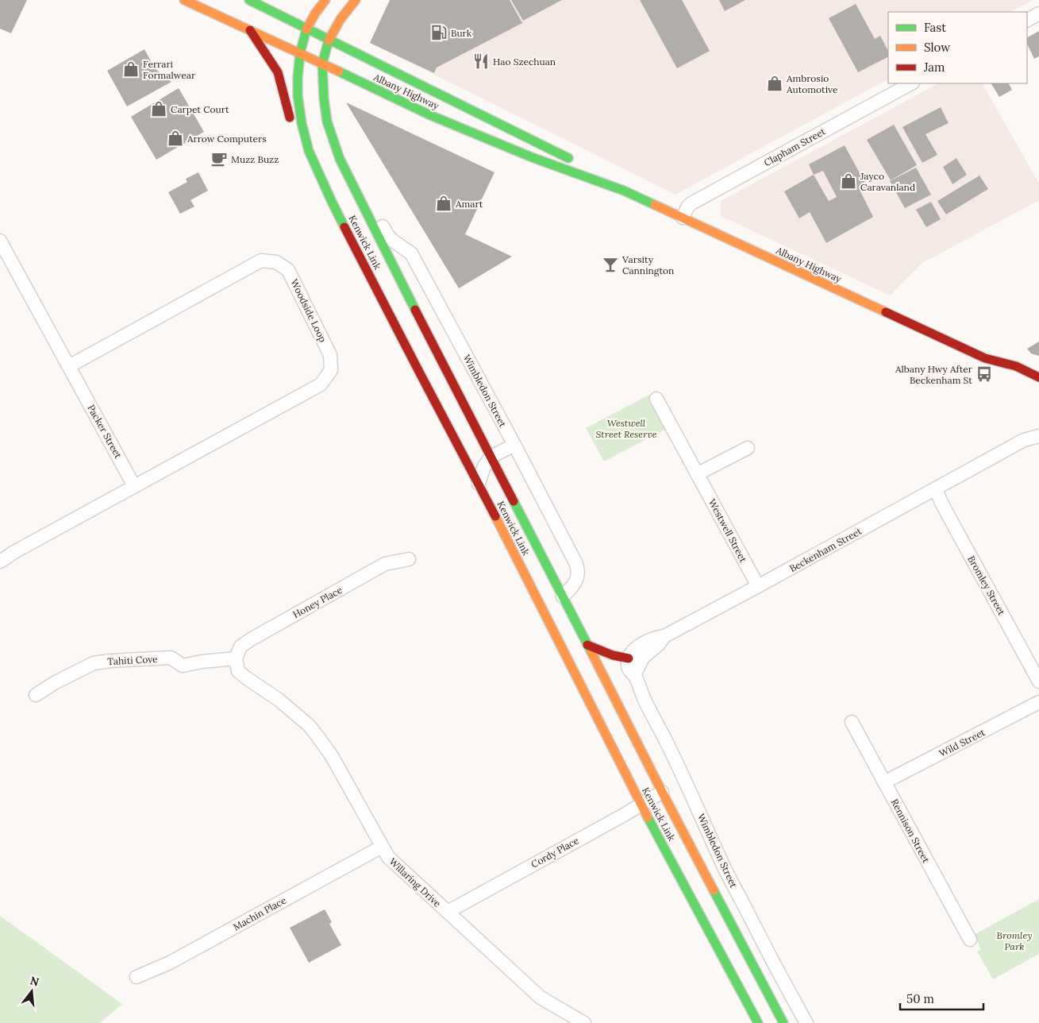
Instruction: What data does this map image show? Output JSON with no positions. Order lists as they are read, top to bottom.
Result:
{
  "streets": {
    "main road": ["Albany Highway", "Kenwick Link"],
    "street": [
      "Clapham Street",
      "Woodside Loop",
      "Wimbledon Street",
      "Packer Street",
      "Westwell Street",
      "Beckenham Street",
      "Bromley Street",
      "Honey Place",
      "Tahiti Cove",
      "Wild Street",
      "Rennison Street",
      "Cordy Place",
      "Willaring Drive",
      "Machin Place"
    ]
  },
  "crossings": [
    ["Albany Highway", "Clapham Street"],
    ["Albany Highway", "Kenwick Link"],
    ["Kenwick Link", "Wimbledon Street"],
    ["Kenwick Link", "Cordy Place"],
    ["Woodside Loop", "Packer Street"],
    ["Wimbledon Street", "Beckenham Street"],
    ["Westwell Street", "Beckenham Street"],
    ["Beckenham Street", "Bromley Street"],
    ["Honey Place", "Tahiti Cove"],
    ["Honey Place", "Willaring Drive"],
    ["Tahiti Cove", "Willaring Drive"],
    ["Wild Street", "Rennison Street"],
    ["Cordy Place", "Willaring Drive"],
    ["Willaring Drive", "Machin Place"]
  ],
  "parks": ["Westwell Street Reserve", "Bromley Park"],
  "places": {
    "fuel station": ["Burk"],
    "restaurant": ["Hao Szechuan"],
    "shop": [
      "Ferrari Formalwear",
      "Ambrosio Automotive",
      "Carpet Court",
      "Arrow Computers",
      "Jayco Caravanland",
      "Amart"
    ],
    "cafe": ["Muzz Buzz"],
    "bar": ["Varsity Cannington"],
    "bus stop": ["Albany Hwy After Beckenham St"]
  },
  "legend": ["Fast", "Slow", "Jam"],
  "scale_bar": "50 m",
  "north": "top"
}
